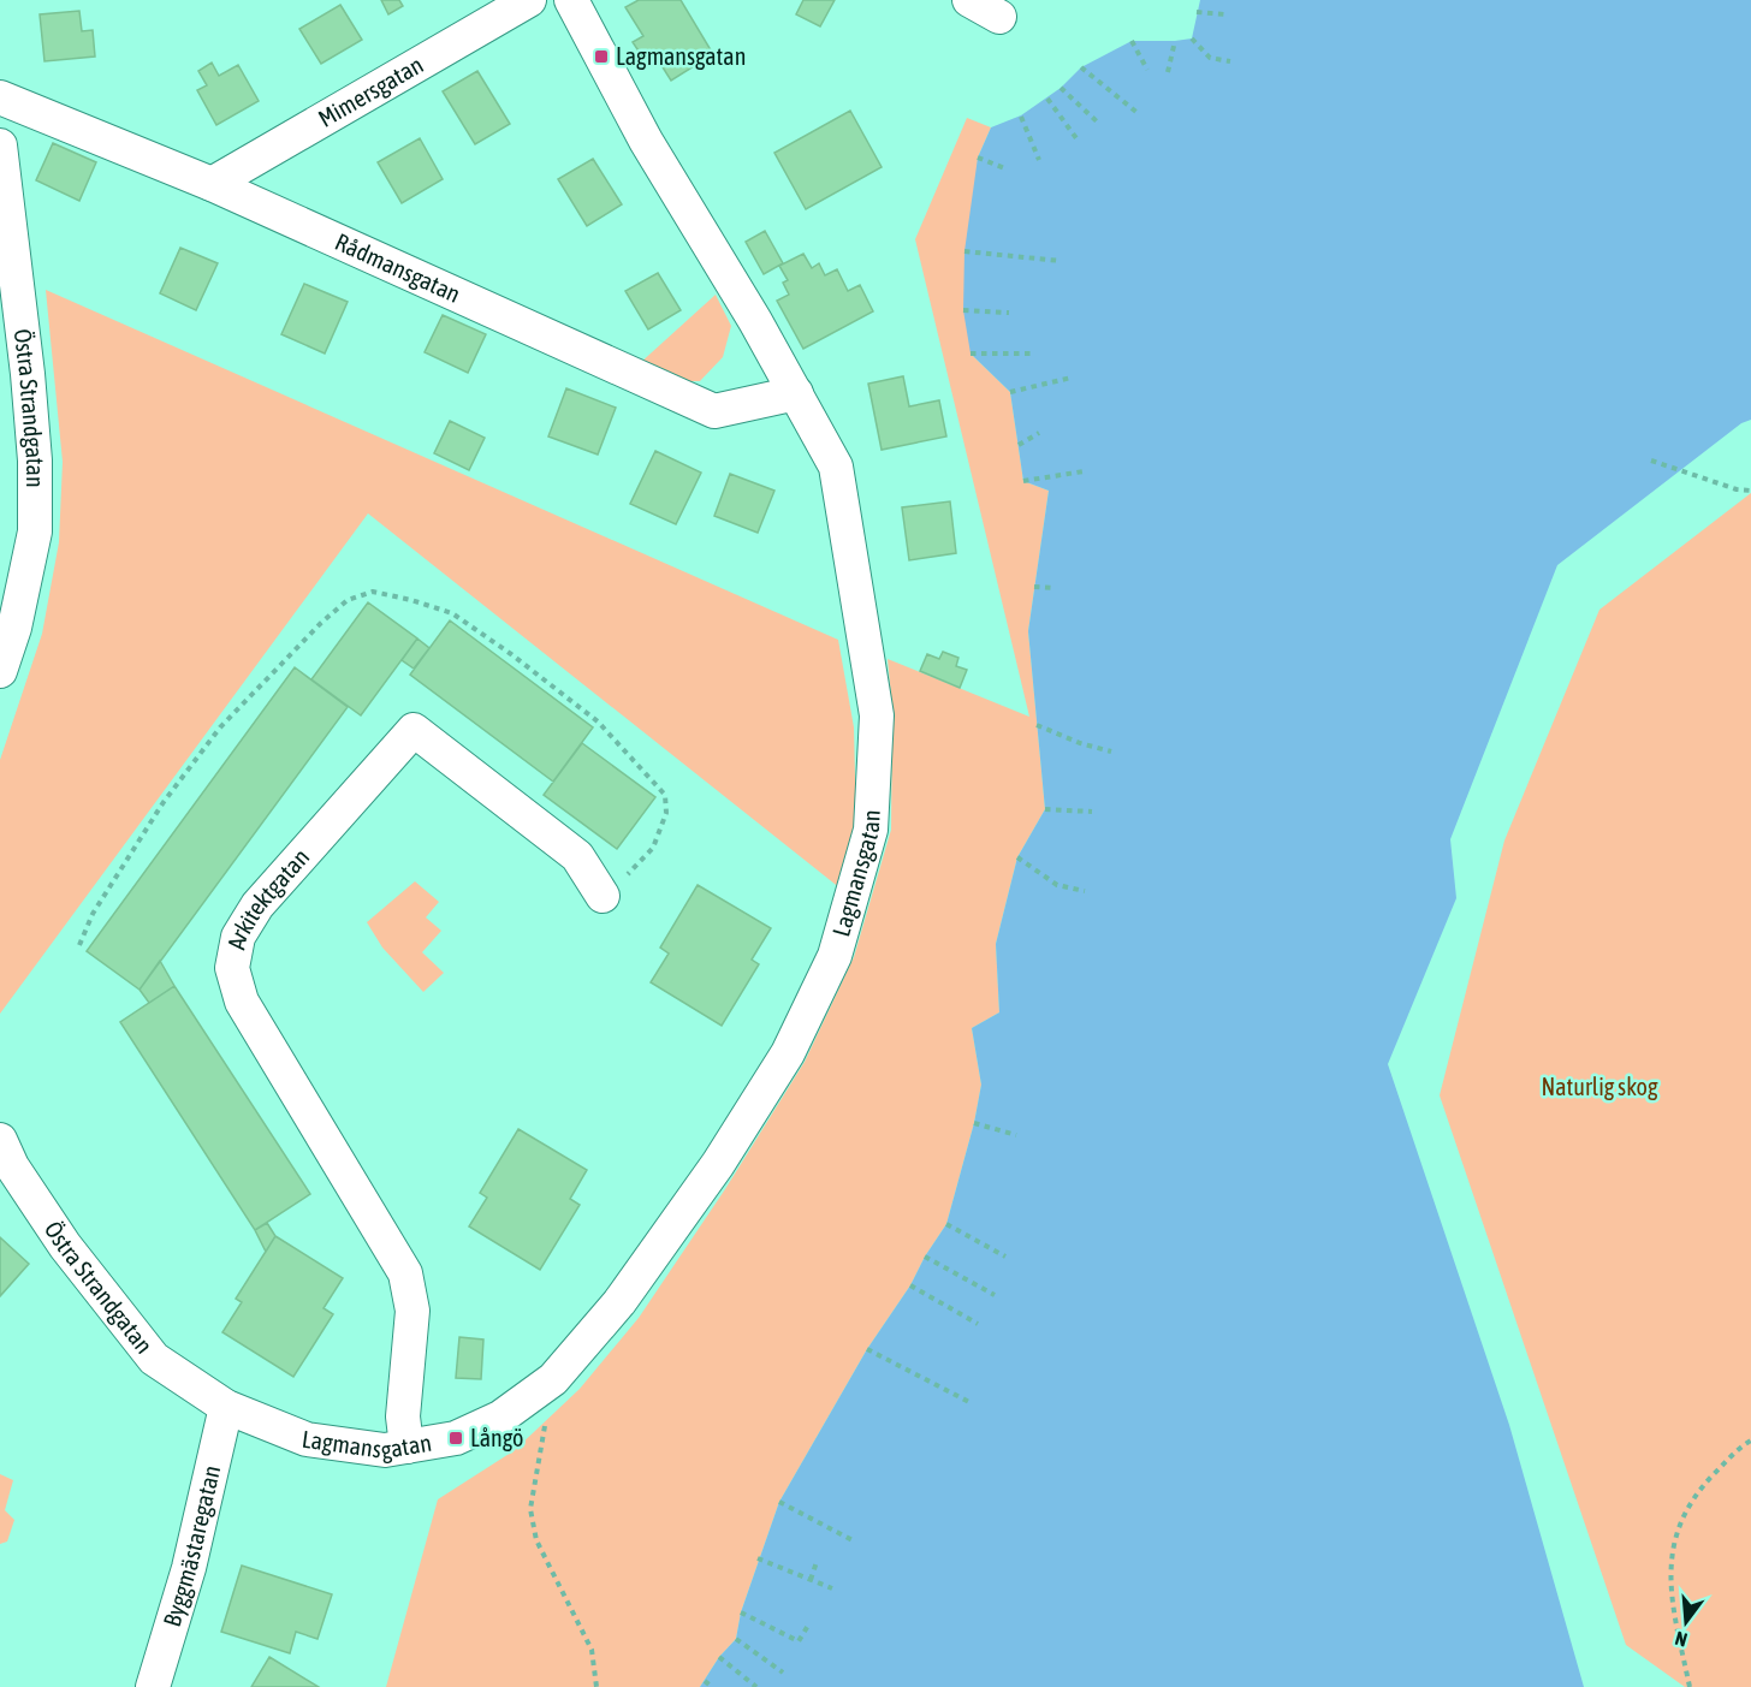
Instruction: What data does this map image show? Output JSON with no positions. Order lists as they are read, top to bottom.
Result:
{
  "streets": {
    "street": [
      "Mimersgatan",
      "Rådmansgatan",
      "Östra Strandgatan",
      "Lagmansgatan",
      "Arkitektgatan",
      "Byggmästaregatan"
    ]
  },
  "crossings": [
    ["Mimersgatan", "Rådmansgatan"],
    ["Rådmansgatan", "Lagmansgatan"],
    ["Östra Strandgatan", "Lagmansgatan"],
    ["Östra Strandgatan", "Byggmästaregatan"],
    ["Lagmansgatan", "Arkitektgatan"],
    ["Lagmansgatan", "Byggmästaregatan"]
  ],
  "parks": ["Naturlig skog"],
  "places": {
    "transit": ["Lagmansgatan", "Långö"]
  },
  "north": "bottom"
}
